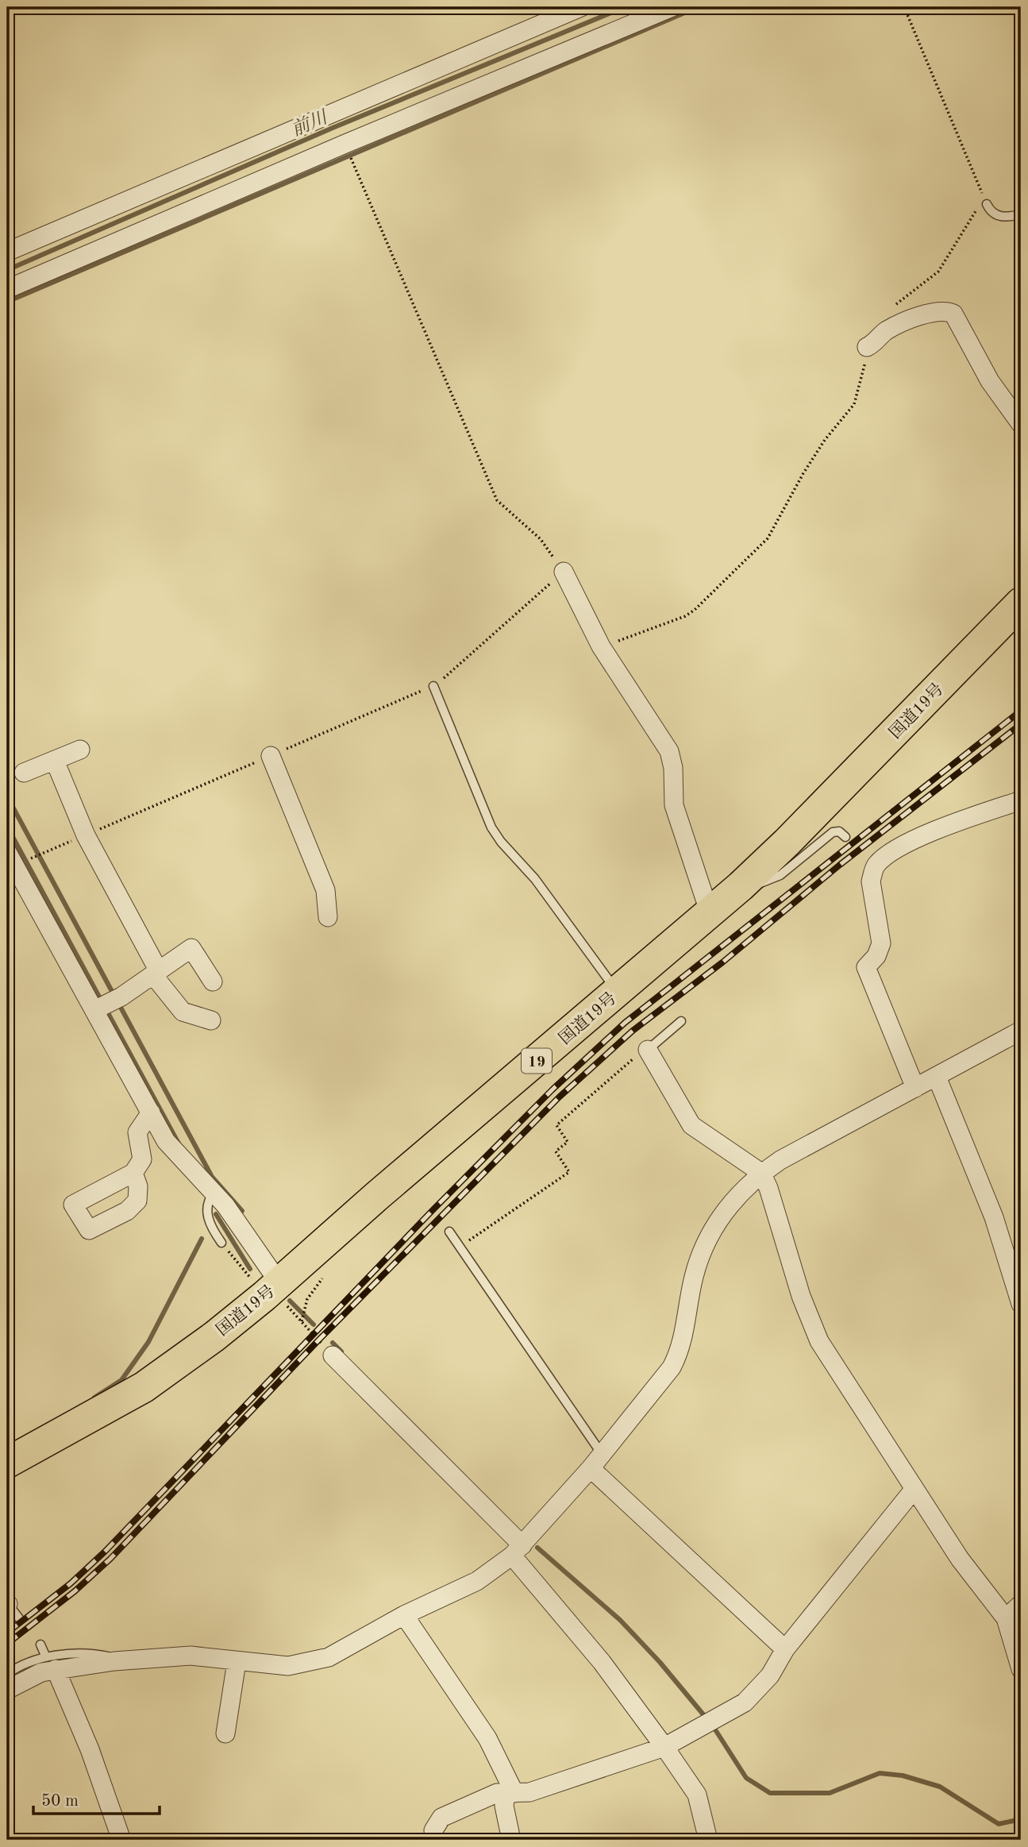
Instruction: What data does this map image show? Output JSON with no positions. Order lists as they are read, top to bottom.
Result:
{
  "streets": {
    "highway": ["国道19号", "19"]
  },
  "water": ["前川"],
  "scale_bar": "50 m"
}
